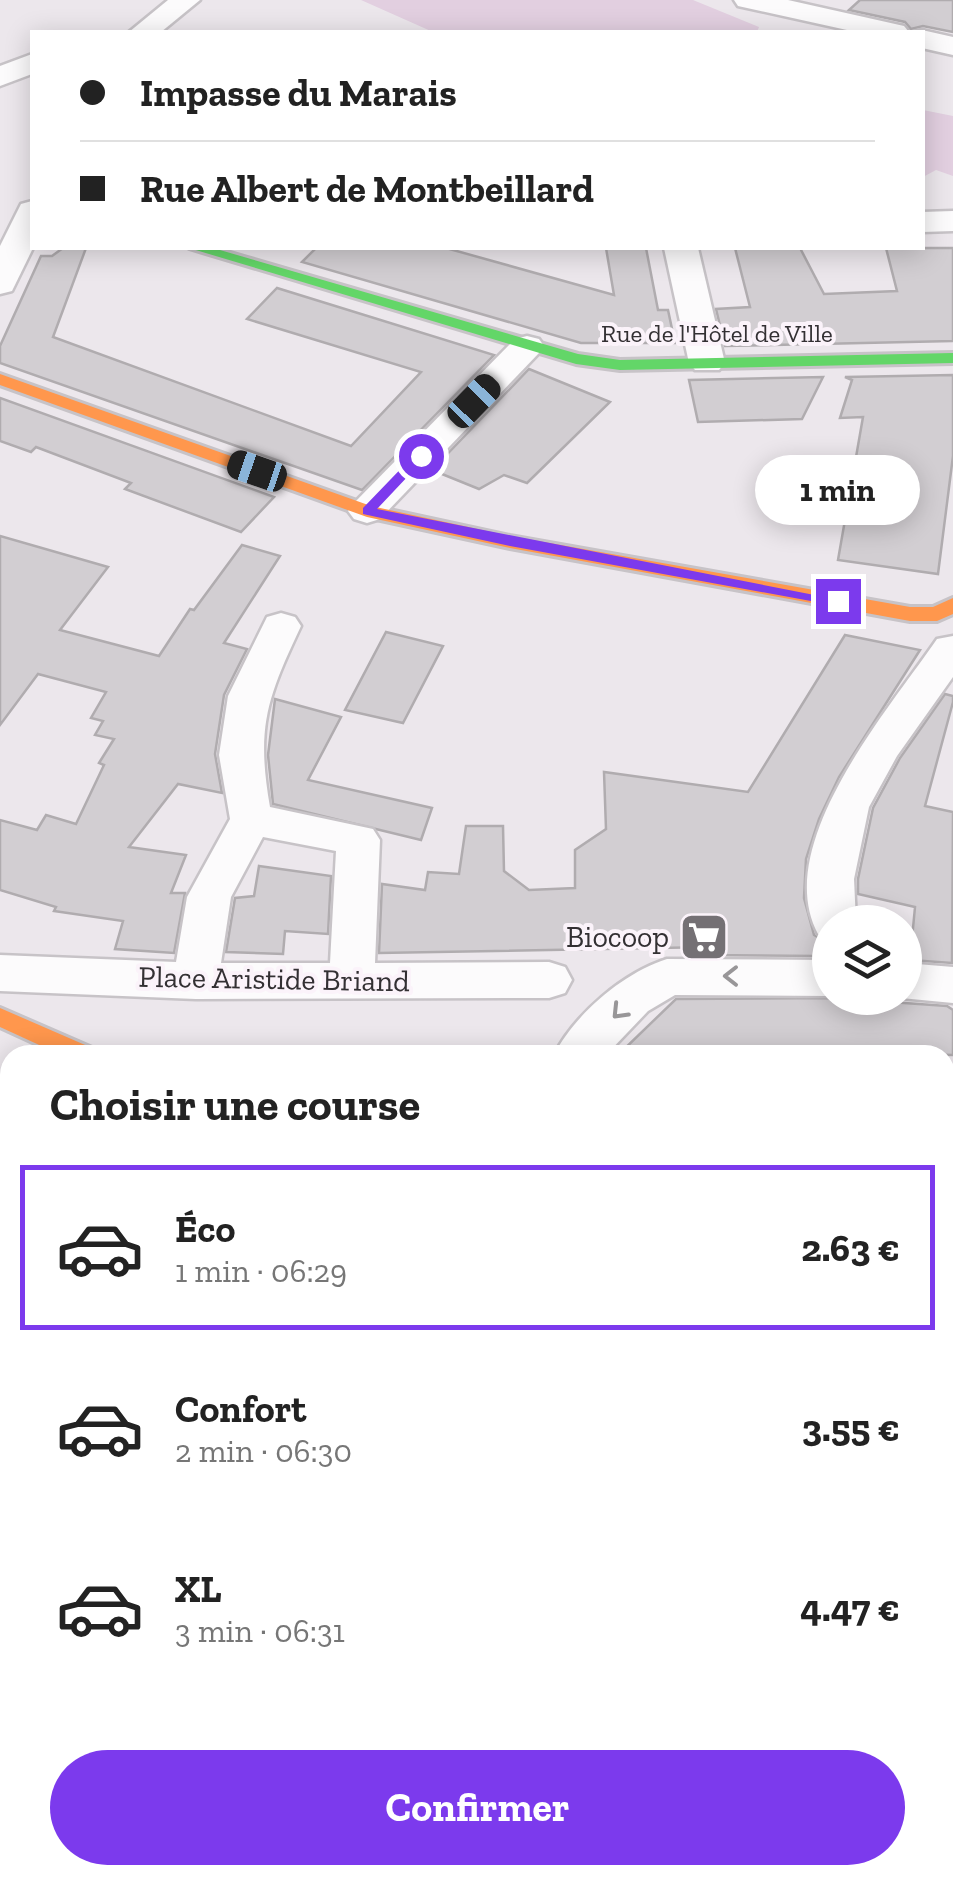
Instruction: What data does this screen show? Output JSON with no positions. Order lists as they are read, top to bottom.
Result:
{
  "streets": {
    "street": ["Rue de l'Hôtel de Ville", "Place Aristide Briand"]
  },
  "places": {
    "supermarket": ["Biocoop"]
  },
  "page": {
    "banner": ["Impasse du Marais", "Rue Albert de Montbeillard"],
    "bubble": "1 min",
    "heading": "Choisir une course",
    "list": [
      {
        "name": "Éco",
        "note": "1 min · 06:29",
        "value": "2.63 €"
      },
      {
        "name": "Confort",
        "note": "2 min · 06:30",
        "value": "3.55 €"
      },
      {
        "name": "XL",
        "note": "3 min · 06:31",
        "value": "4.47 €"
      }
    ],
    "buttons": "Confirmer"
  }
}
